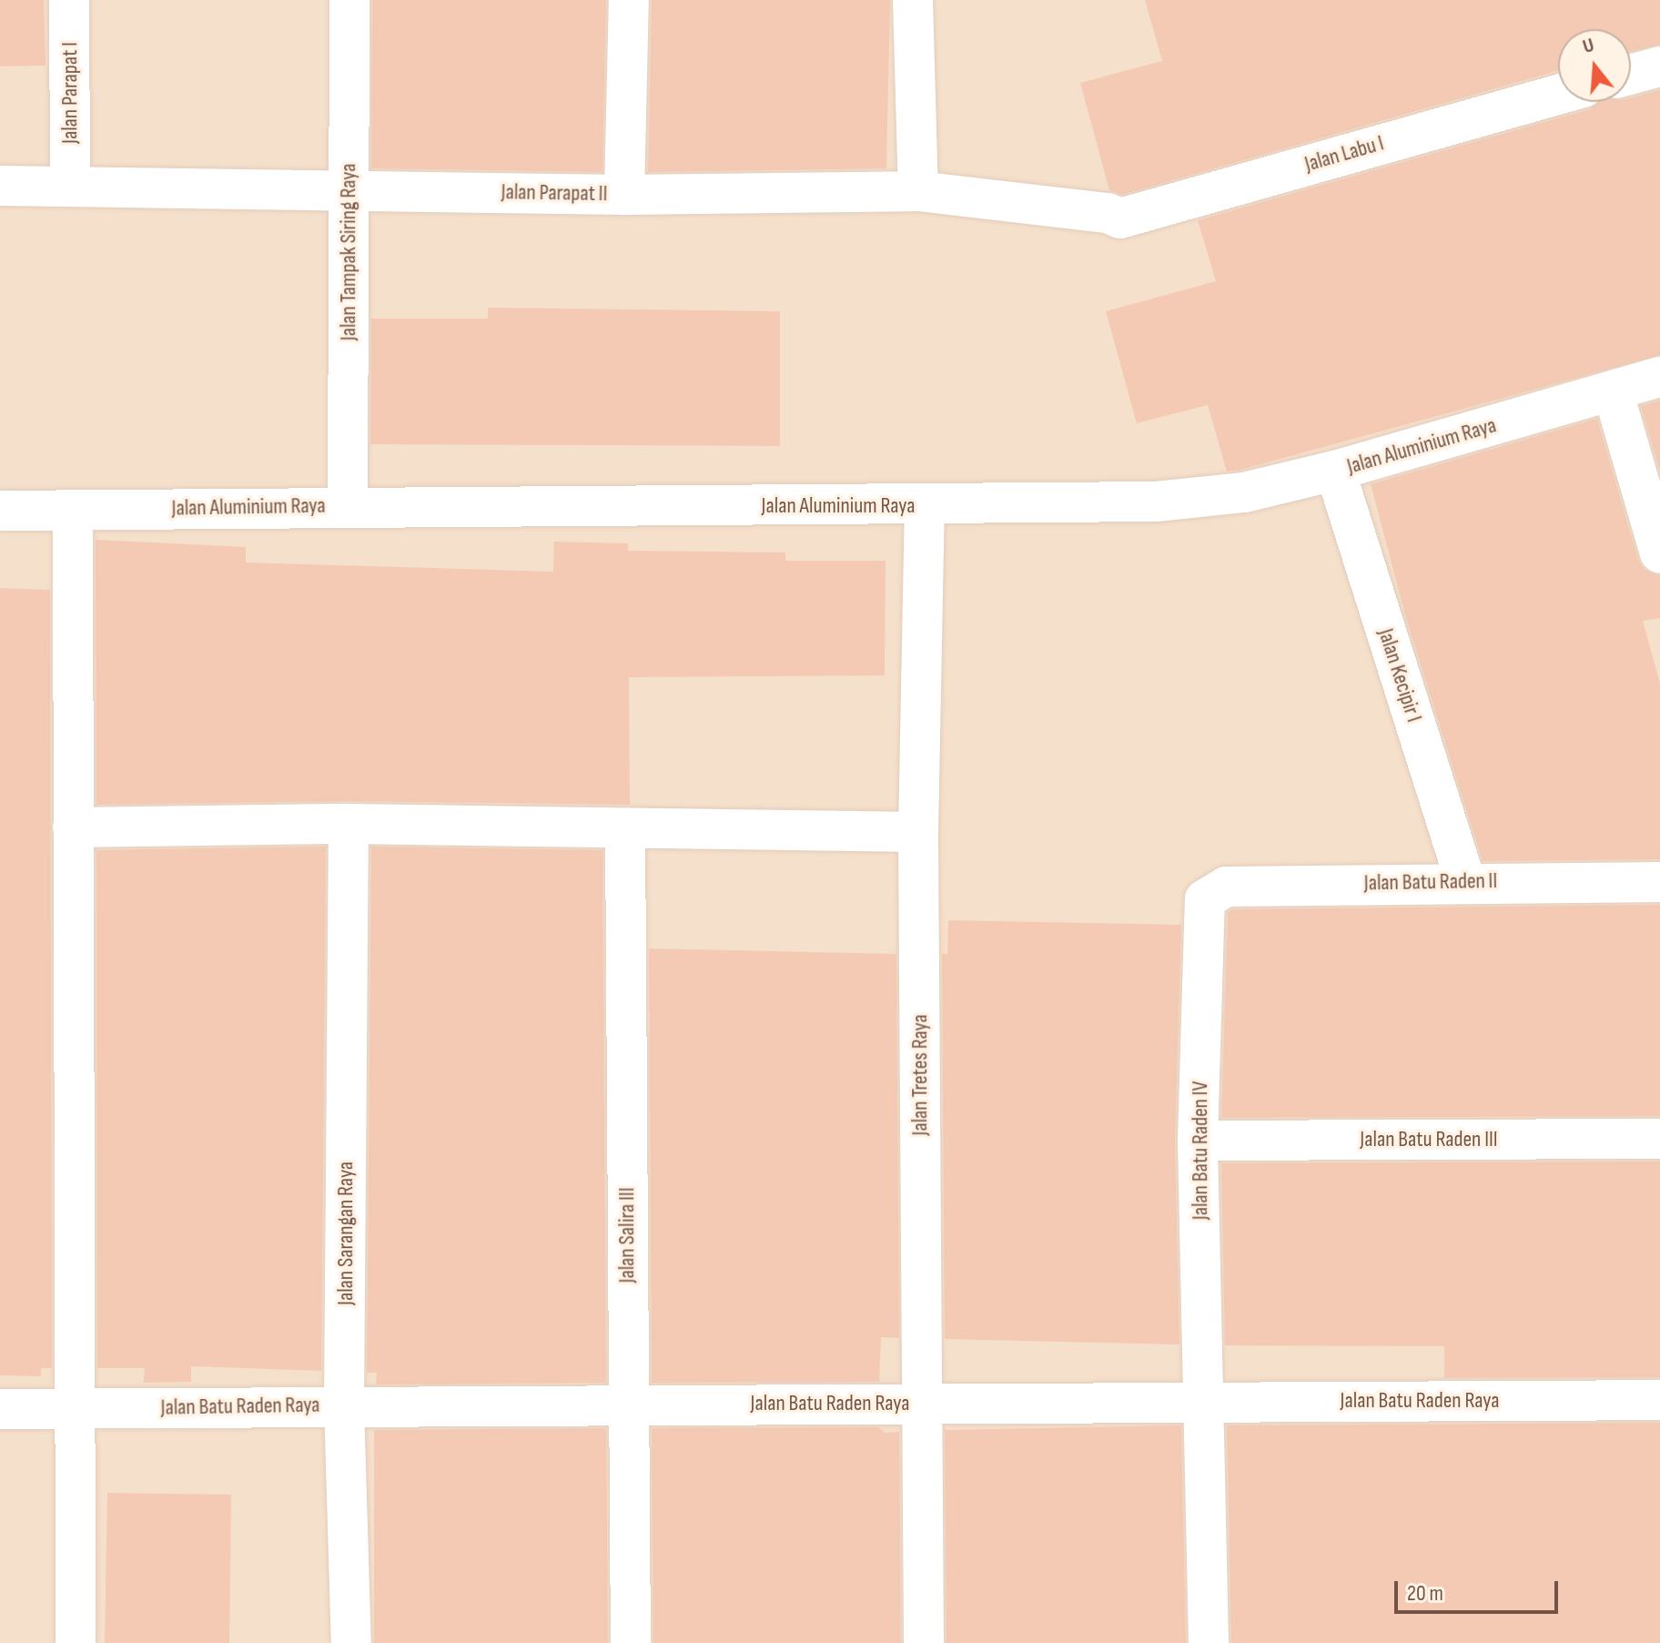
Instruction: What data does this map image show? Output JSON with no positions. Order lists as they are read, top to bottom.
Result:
{
  "streets": {
    "street": [
      "Jalan Parapat I",
      "Jalan Labu I",
      "Jalan Parapat II",
      "Jalan Tampak Siring Raya",
      "Jalan Aluminium Raya",
      "Jalan Kecipir I",
      "Jalan Batu Raden II",
      "Jalan Tretes Raya",
      "Jalan Batu Raden III",
      "Jalan Batu Raden IV",
      "Jalan Sarangan Raya",
      "Jalan Salira III",
      "Jalan Batu Raden Raya"
    ]
  },
  "crossings": [
    ["Jalan Parapat I", "Jalan Parapat II"],
    ["Jalan Labu I", "Jalan Parapat II"],
    ["Jalan Parapat II", "Jalan Tampak Siring Raya"],
    ["Jalan Tampak Siring Raya", "Jalan Aluminium Raya"],
    ["Jalan Aluminium Raya", "Jalan Kecipir I"],
    ["Jalan Aluminium Raya", "Jalan Tretes Raya"],
    ["Jalan Kecipir I", "Jalan Batu Raden II"],
    ["Jalan Batu Raden II", "Jalan Batu Raden IV"],
    ["Jalan Tretes Raya", "Jalan Batu Raden Raya"],
    ["Jalan Batu Raden III", "Jalan Batu Raden IV"],
    ["Jalan Batu Raden IV", "Jalan Batu Raden Raya"],
    ["Jalan Sarangan Raya", "Jalan Batu Raden Raya"],
    ["Jalan Salira III", "Jalan Batu Raden Raya"]
  ],
  "scale_bar": "20 m",
  "north": "top"
}
